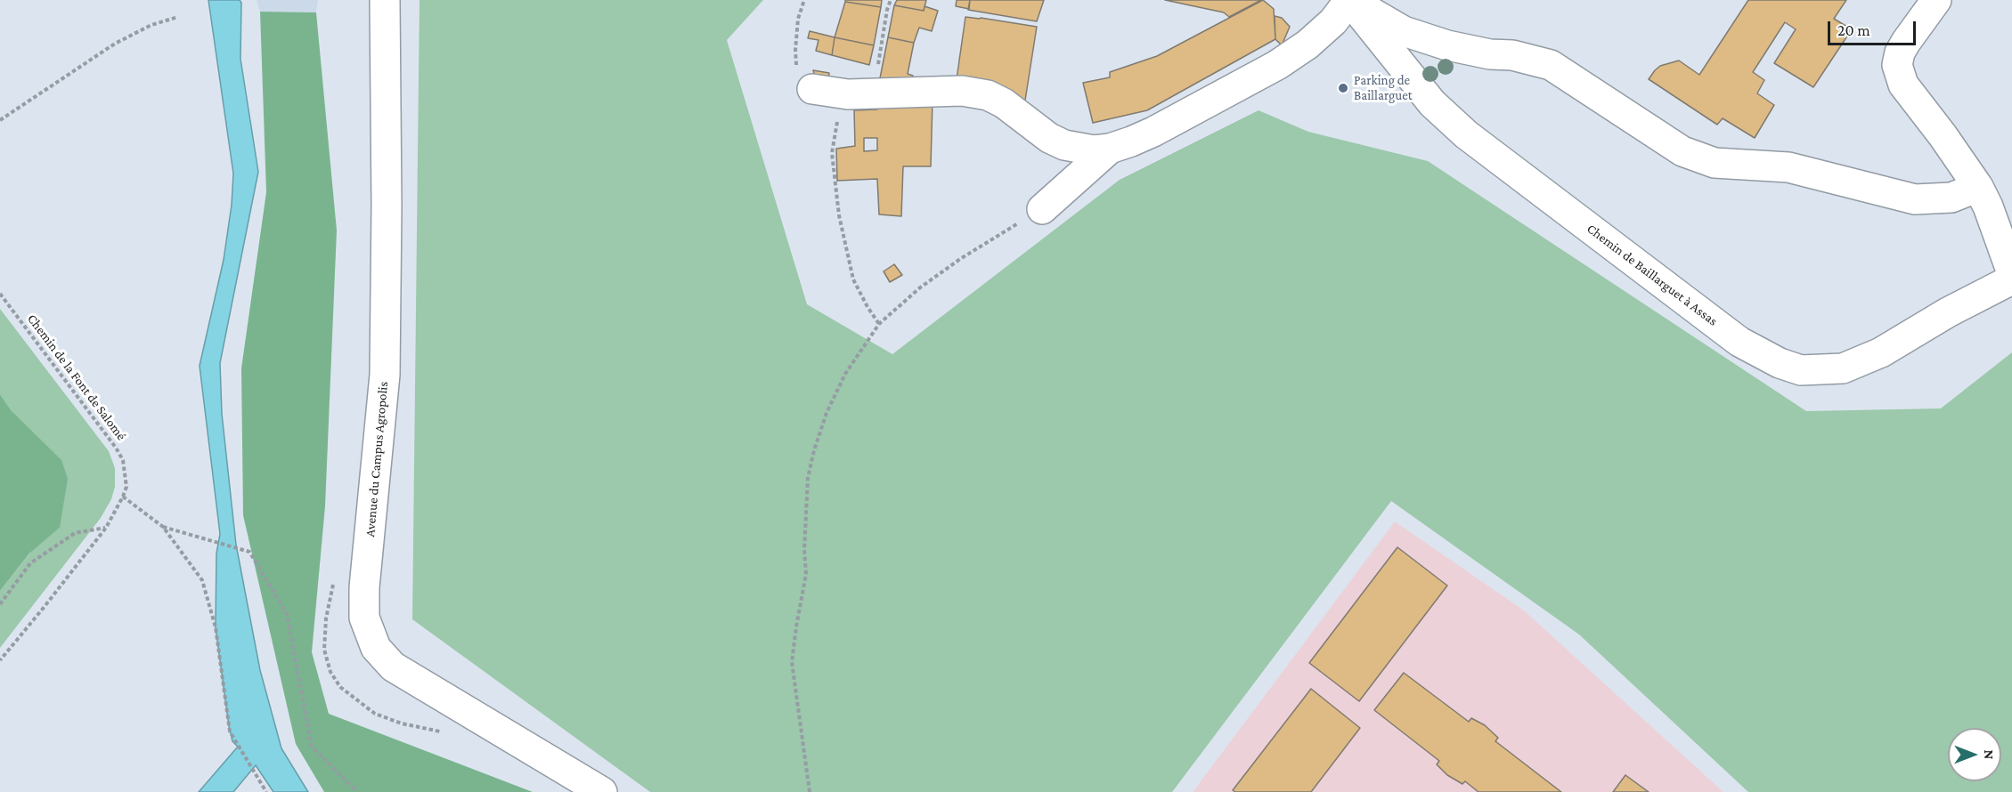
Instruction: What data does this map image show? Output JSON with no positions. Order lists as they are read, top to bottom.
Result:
{
  "streets": {
    "street": ["Chemin de Baillarguet à Assas", "Avenue du Campus Agropolis"],
    "path": ["Chemin de la Font de Salomé"]
  },
  "places": ["Parking de Baillarguet"],
  "scale_bar": "20 m",
  "north": "right"
}
